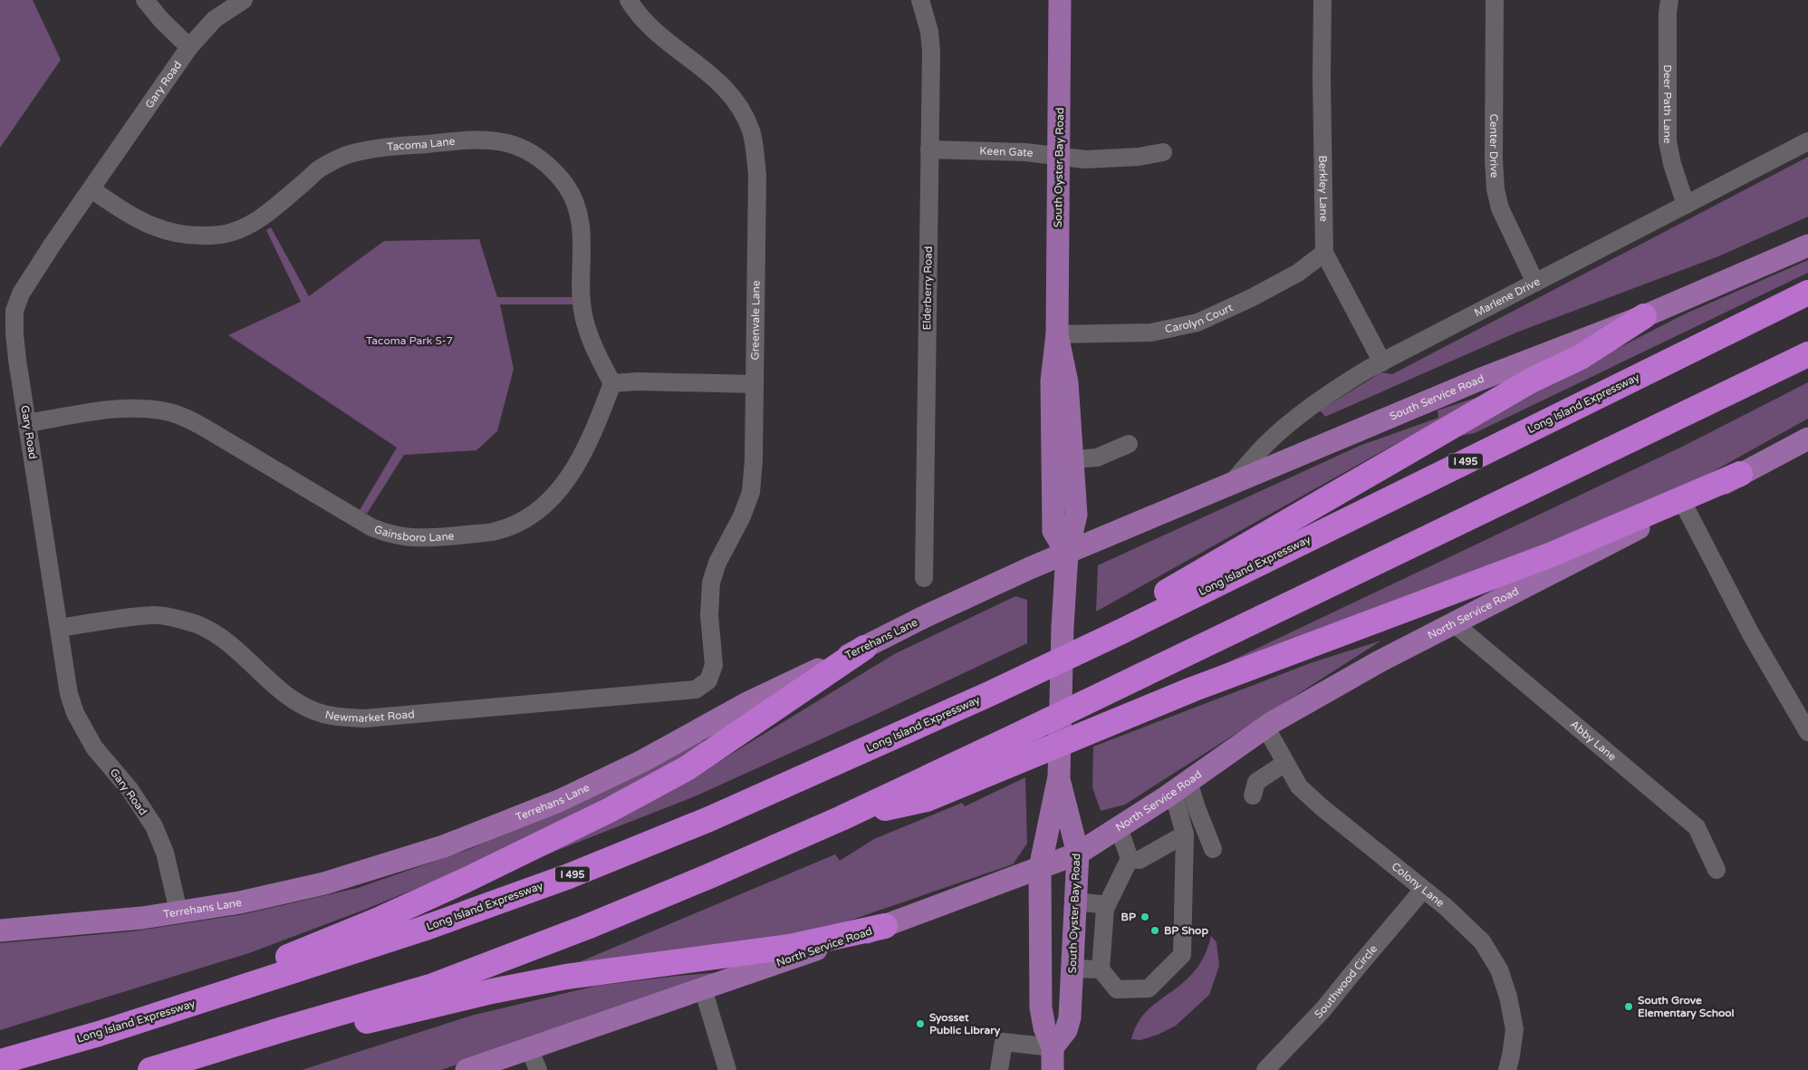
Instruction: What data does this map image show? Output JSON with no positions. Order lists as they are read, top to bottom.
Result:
{
  "streets": {
    "highway": ["Long Island Expressway", "I 495"],
    "main road": [
      "South Oyster Bay Road",
      "South Service Road",
      "North Service Road",
      "Terrehans Lane"
    ],
    "street": [
      "Gary Road",
      "Deer Path Lane",
      "Tacoma Lane",
      "Center Drive",
      "Keen Gate",
      "Berkley Lane",
      "Elderberry Road",
      "Marlene Drive",
      "Carolyn Court",
      "Greenvale Lane",
      "Gainsboro Lane",
      "Newmarket Road",
      "Abby Lane",
      "Colony Lane",
      "Southwood Circle"
    ]
  },
  "crossings": [
    ["Gary Road", "Tacoma Lane"],
    ["Gary Road", "Gainsboro Lane"],
    ["Gary Road", "Terrehans Lane"],
    ["Gary Road", "Newmarket Road"],
    ["Deer Path Lane", "Marlene Drive"],
    ["Tacoma Lane", "Gainsboro Lane"],
    ["Center Drive", "Marlene Drive"],
    ["Keen Gate", "South Oyster Bay Road"],
    ["Keen Gate", "Elderberry Road"],
    ["South Oyster Bay Road", "Carolyn Court"],
    ["South Oyster Bay Road", "South Service Road"],
    ["South Oyster Bay Road", "North Service Road"],
    ["South Oyster Bay Road", "Terrehans Lane"],
    ["Berkley Lane", "Marlene Drive"],
    ["Berkley Lane", "Carolyn Court"],
    ["Marlene Drive", "South Service Road"],
    ["Greenvale Lane", "Newmarket Road"],
    ["South Service Road", "Terrehans Lane"],
    ["North Service Road", "Abby Lane"],
    ["North Service Road", "Colony Lane"],
    ["Colony Lane", "Southwood Circle"]
  ],
  "parks": ["Tacoma Park S-7"],
  "places": [
    "BP",
    "BP Shop",
    "South Grove Elementary School",
    "Syosset Public Library"
  ]
}
